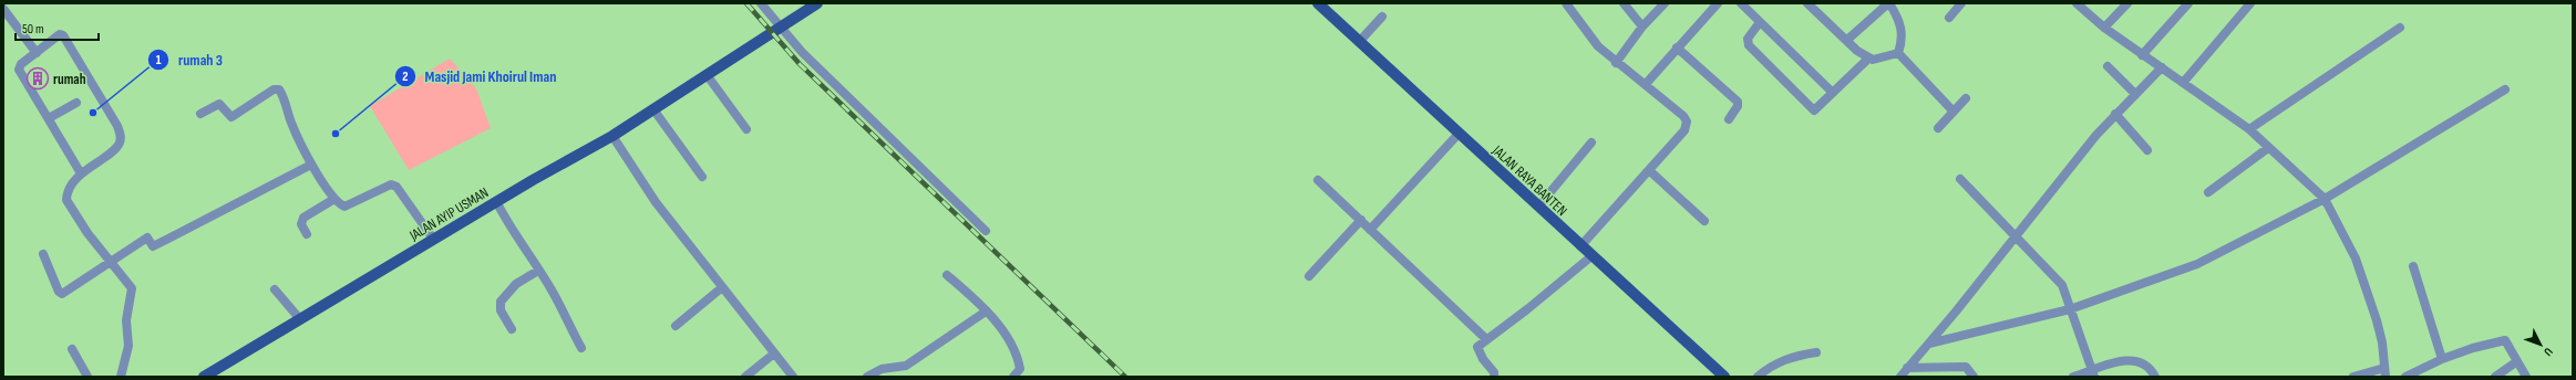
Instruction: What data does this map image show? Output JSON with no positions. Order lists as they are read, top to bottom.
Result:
{
  "streets": {
    "main road": ["JALAN RAYA BANTEN", "JALAN AYIP USMAN"]
  },
  "places": {
    "building": ["rumah"],
    "other": ["rumah 3", "Masjid Jami Khoirul Iman"]
  },
  "scale_bar": "50 m",
  "north": "bottom right"
}
